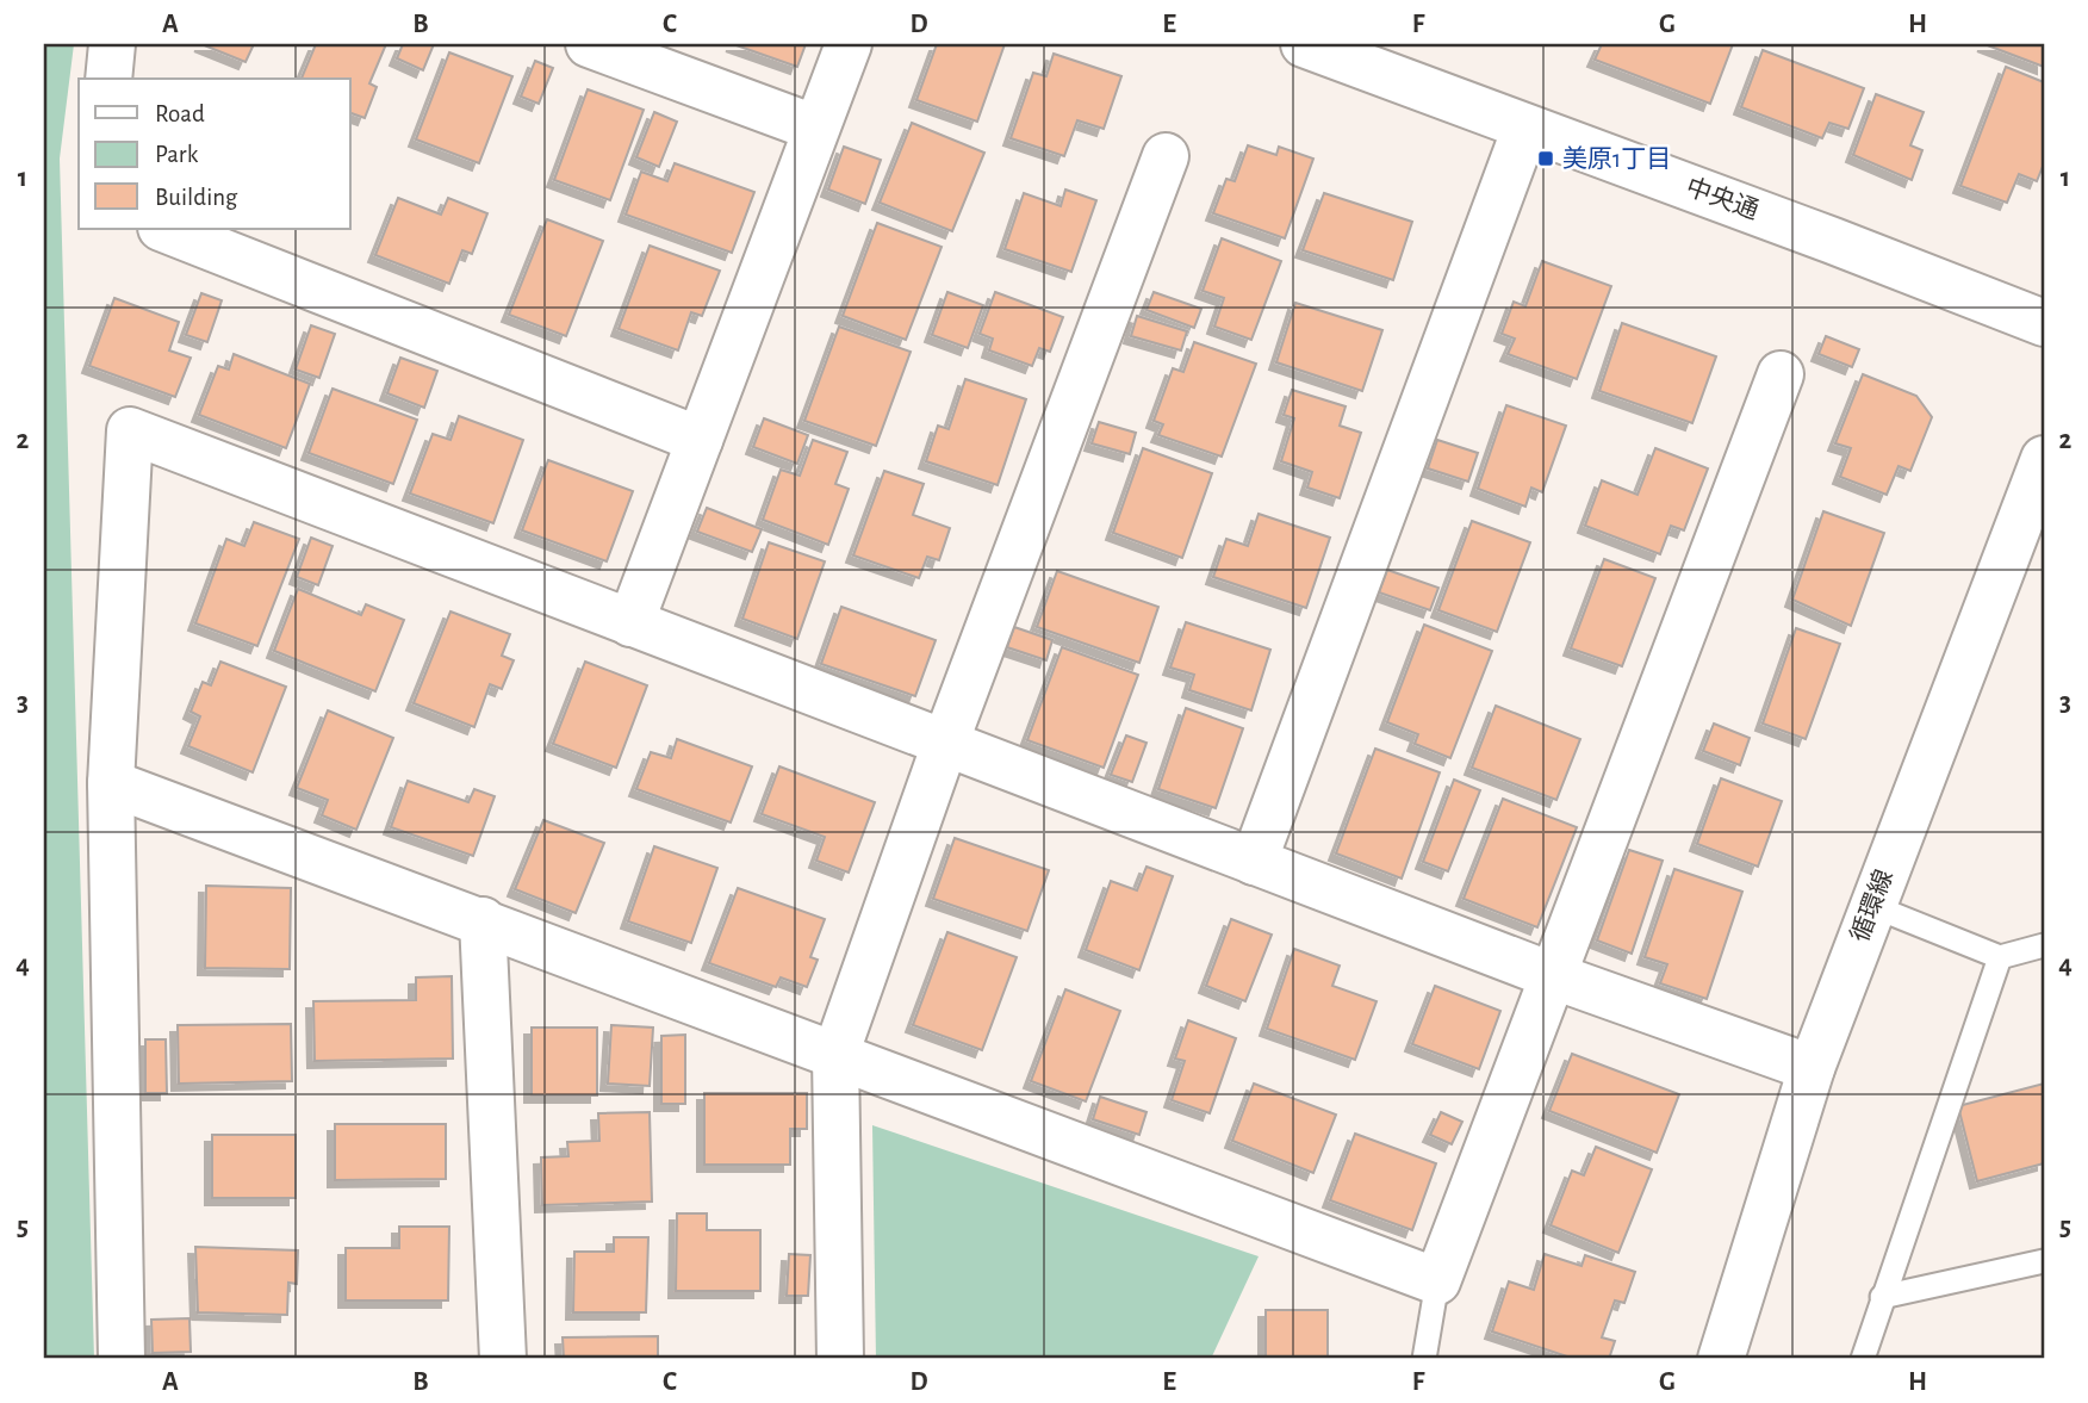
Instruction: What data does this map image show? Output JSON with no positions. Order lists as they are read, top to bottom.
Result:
{
  "streets": {
    "street": ["中央通", "循環線"]
  },
  "places": {
    "transit": ["美原1丁目"]
  },
  "legend": ["Road", "Park", "Building"],
  "grid": {
    "columns": [
      "A",
      "B",
      "C",
      "D",
      "E",
      "F",
      "G",
      "H"
    ],
    "rows": [
      "1",
      "2",
      "3",
      "4",
      "5"
    ]
  }
}
